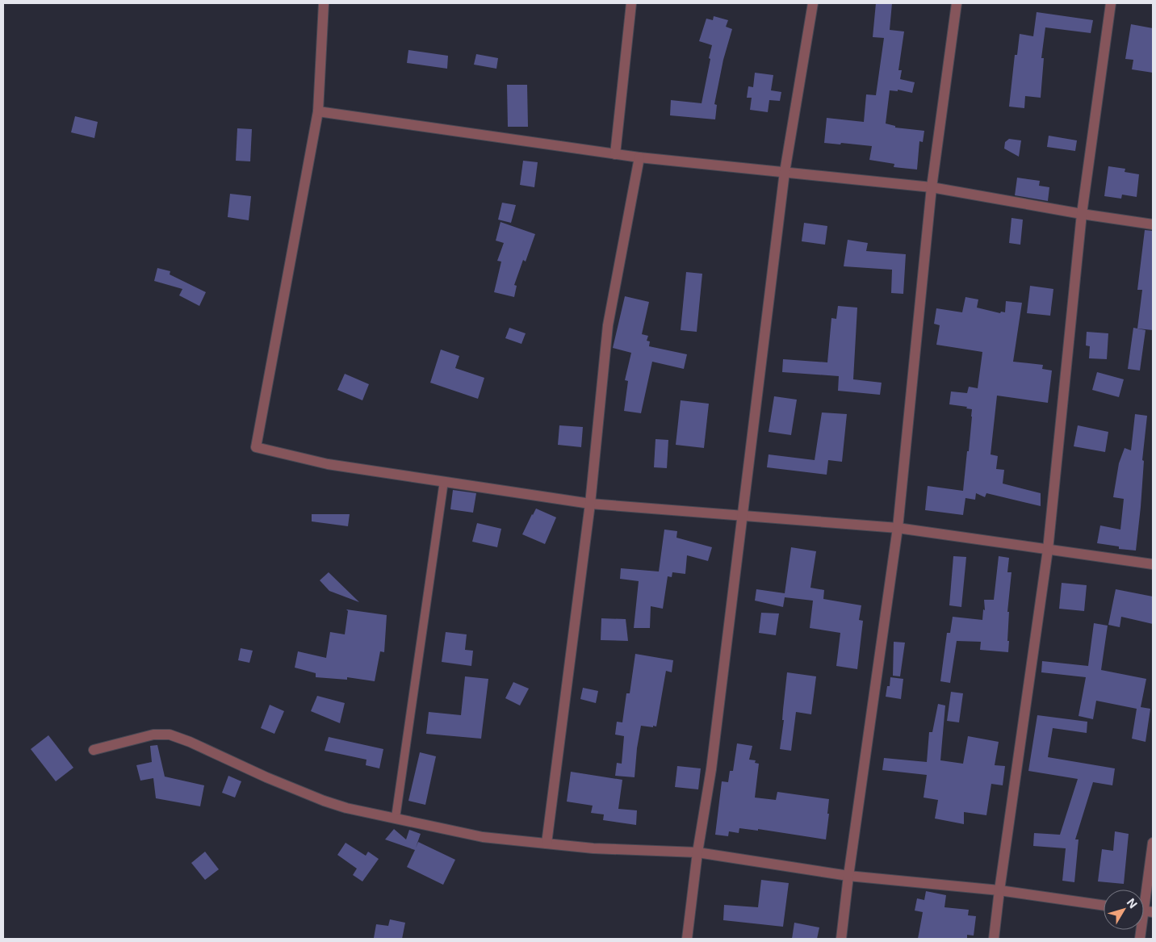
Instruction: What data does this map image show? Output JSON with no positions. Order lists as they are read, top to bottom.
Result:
{
  "north": "top right"
}
